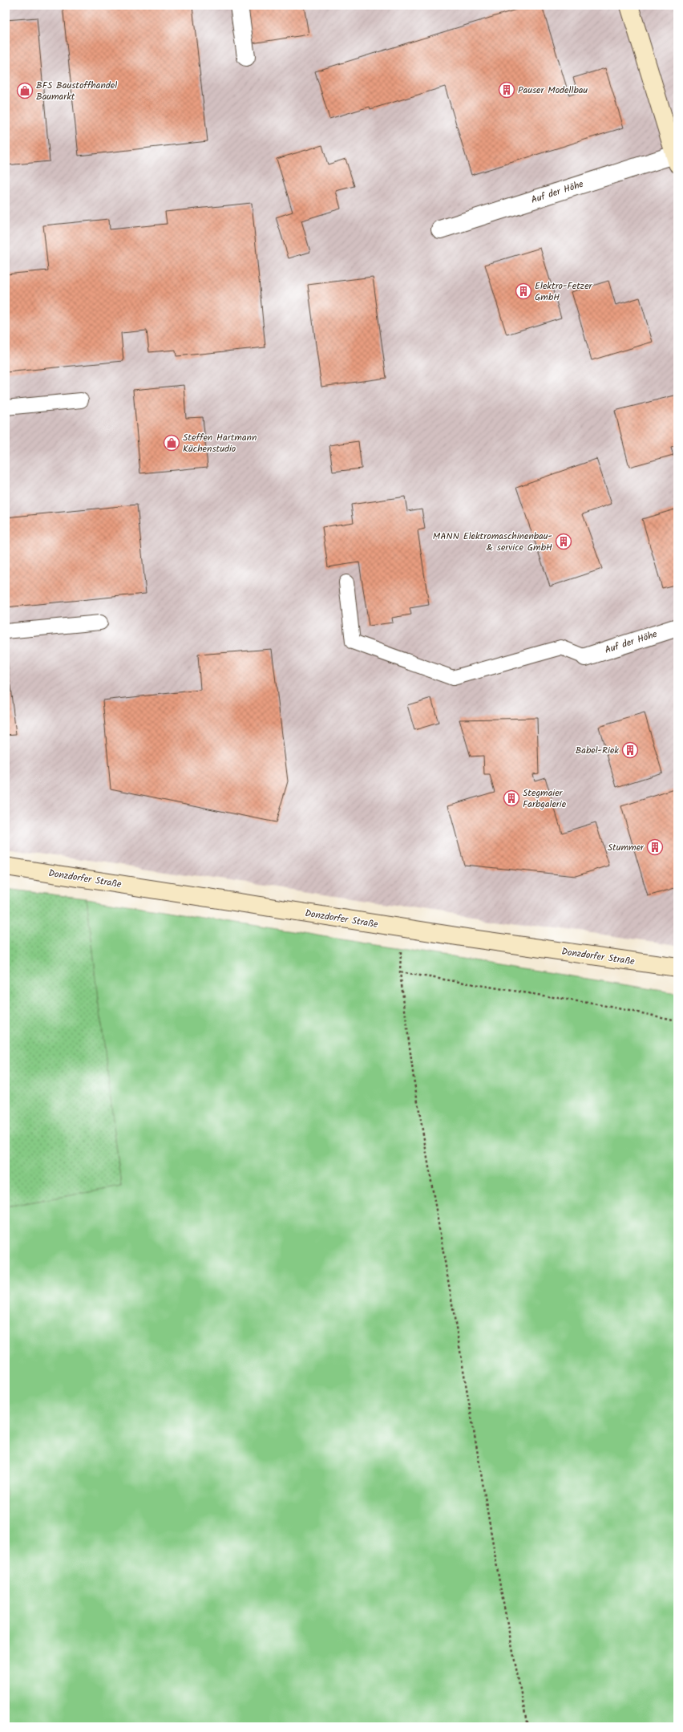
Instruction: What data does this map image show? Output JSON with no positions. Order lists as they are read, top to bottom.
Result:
{
  "streets": {
    "main road": ["Auf der Höhe", "Donzdorfer Straße"]
  },
  "places": {
    "building": [
      "Pauser Modellbau",
      "Elektro-Fetzer GmbH",
      "MANN Elektromaschinenbau- & service GmbH",
      "Babel-Riek",
      "Stegmaier Farbgalerie",
      "Stummer"
    ],
    "shop": ["BFS Baustoffhandel Baumarkt", "Steffen Hartmann Küchenstudio"]
  }
}
